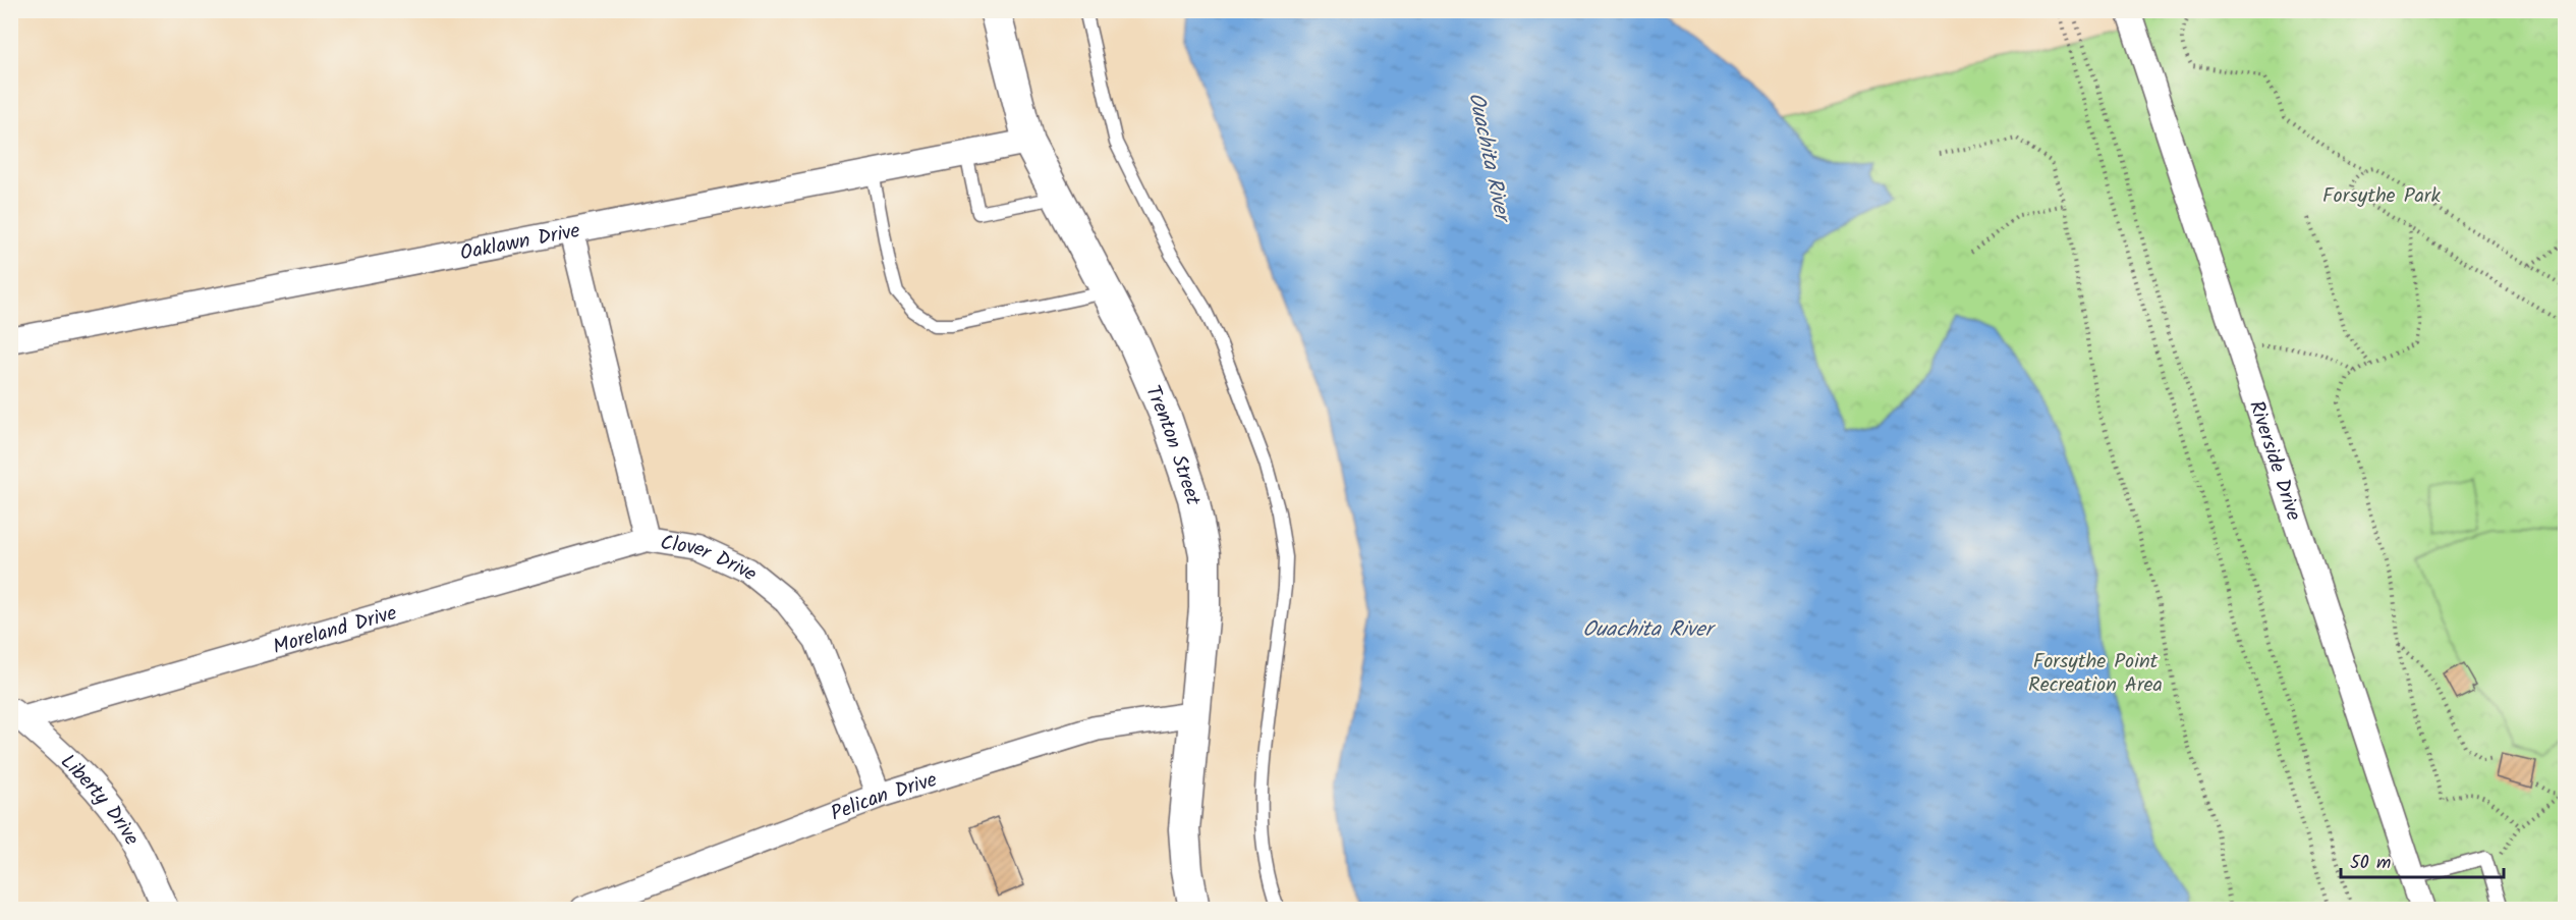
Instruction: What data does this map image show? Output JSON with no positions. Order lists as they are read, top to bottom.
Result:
{
  "streets": {
    "street": [
      "Oaklawn Drive",
      "Trenton Street",
      "Riverside Drive",
      "Clover Drive",
      "Moreland Drive",
      "Pelican Drive",
      "Liberty Drive"
    ]
  },
  "crossings": [
    ["Oaklawn Drive", "Trenton Street"],
    ["Oaklawn Drive", "Clover Drive"],
    ["Trenton Street", "Pelican Drive"],
    ["Clover Drive", "Moreland Drive"],
    ["Clover Drive", "Pelican Drive"],
    ["Moreland Drive", "Liberty Drive"]
  ],
  "water": ["Ouachita River"],
  "parks": ["Forsythe Park", "Forsythe Point Recreation Area"],
  "scale_bar": "50 m"
}
